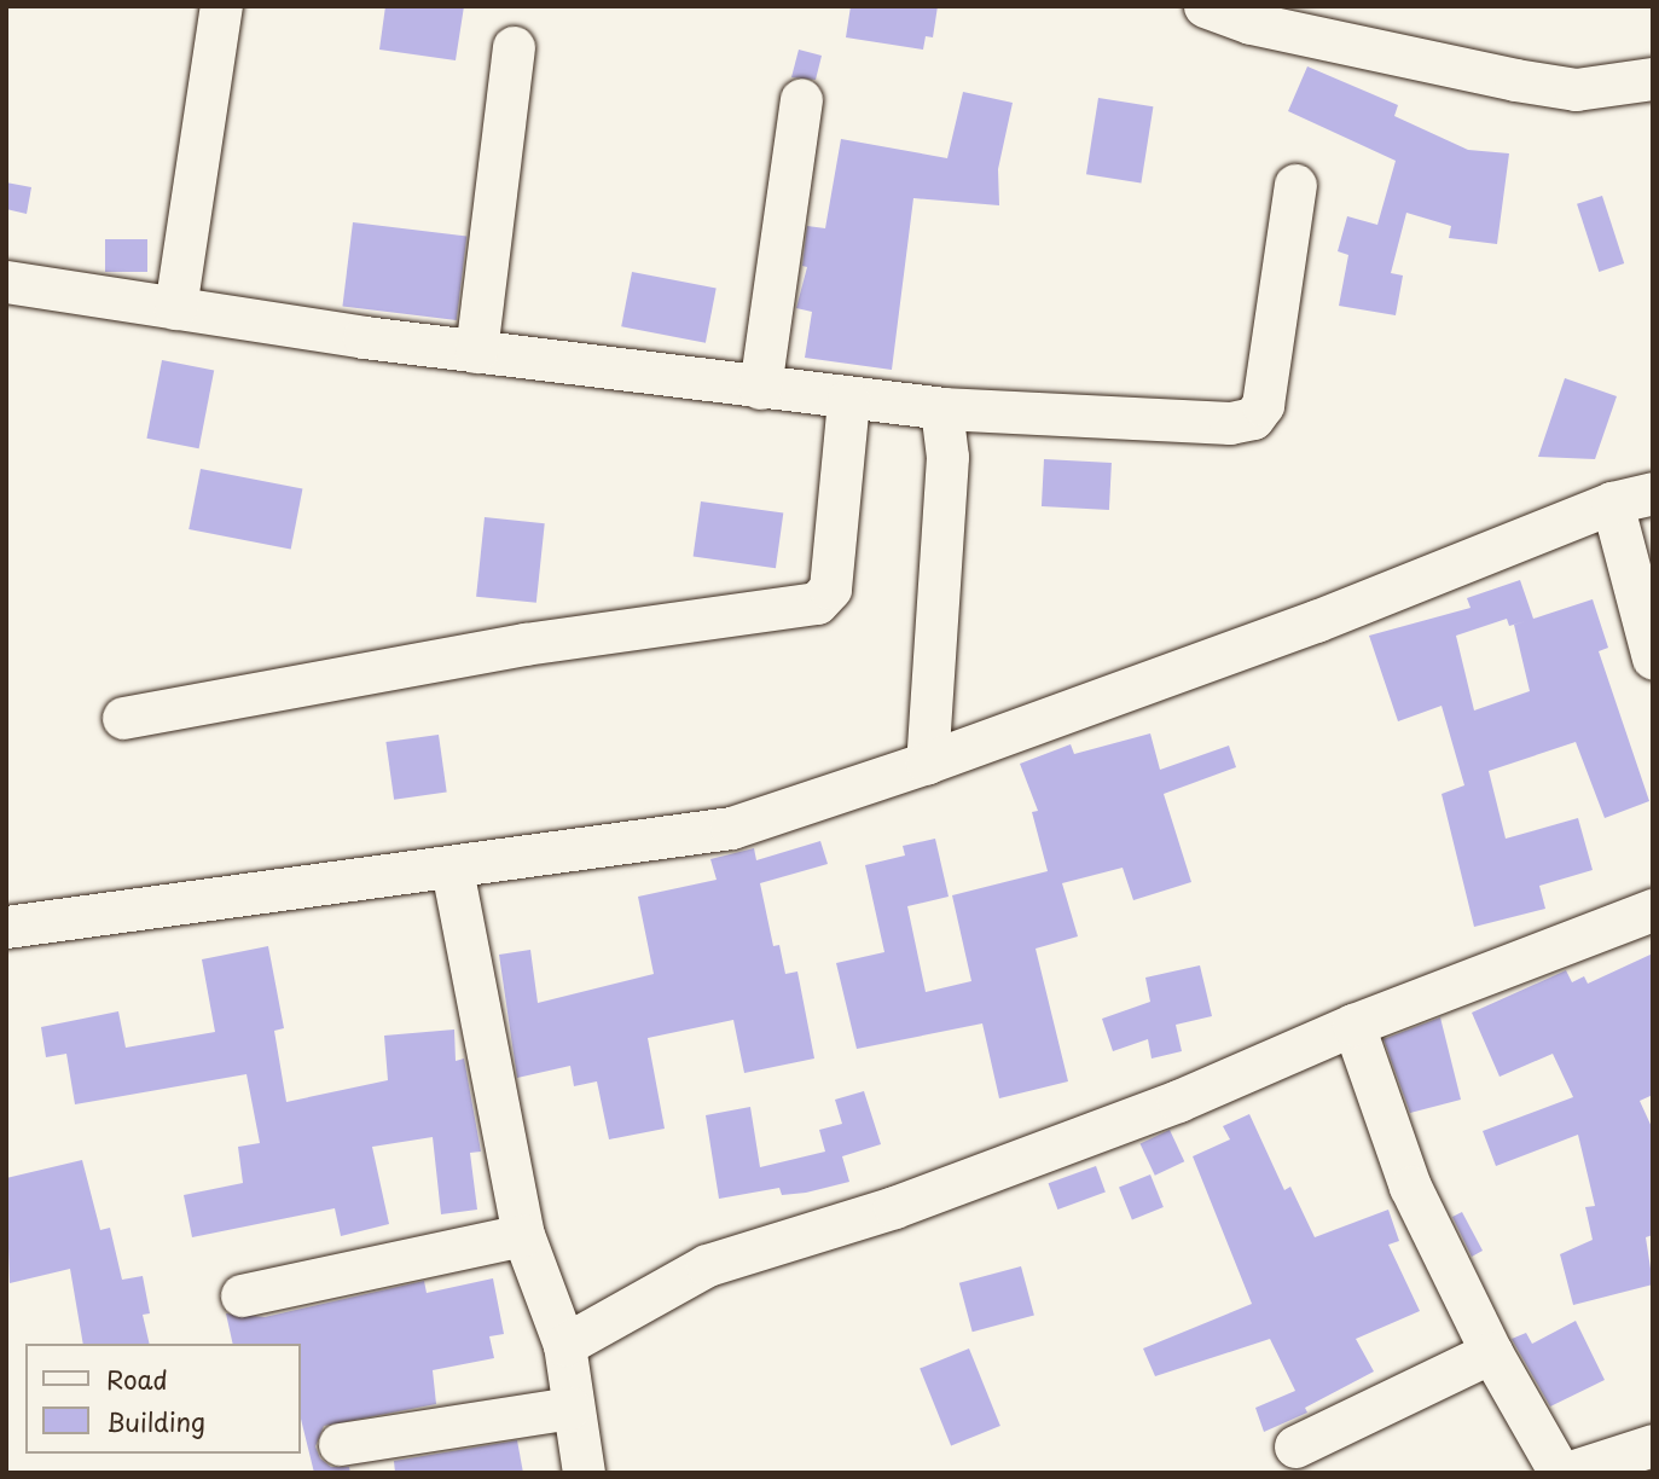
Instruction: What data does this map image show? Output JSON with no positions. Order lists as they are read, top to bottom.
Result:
{
  "legend": ["Road", "Building"]
}
